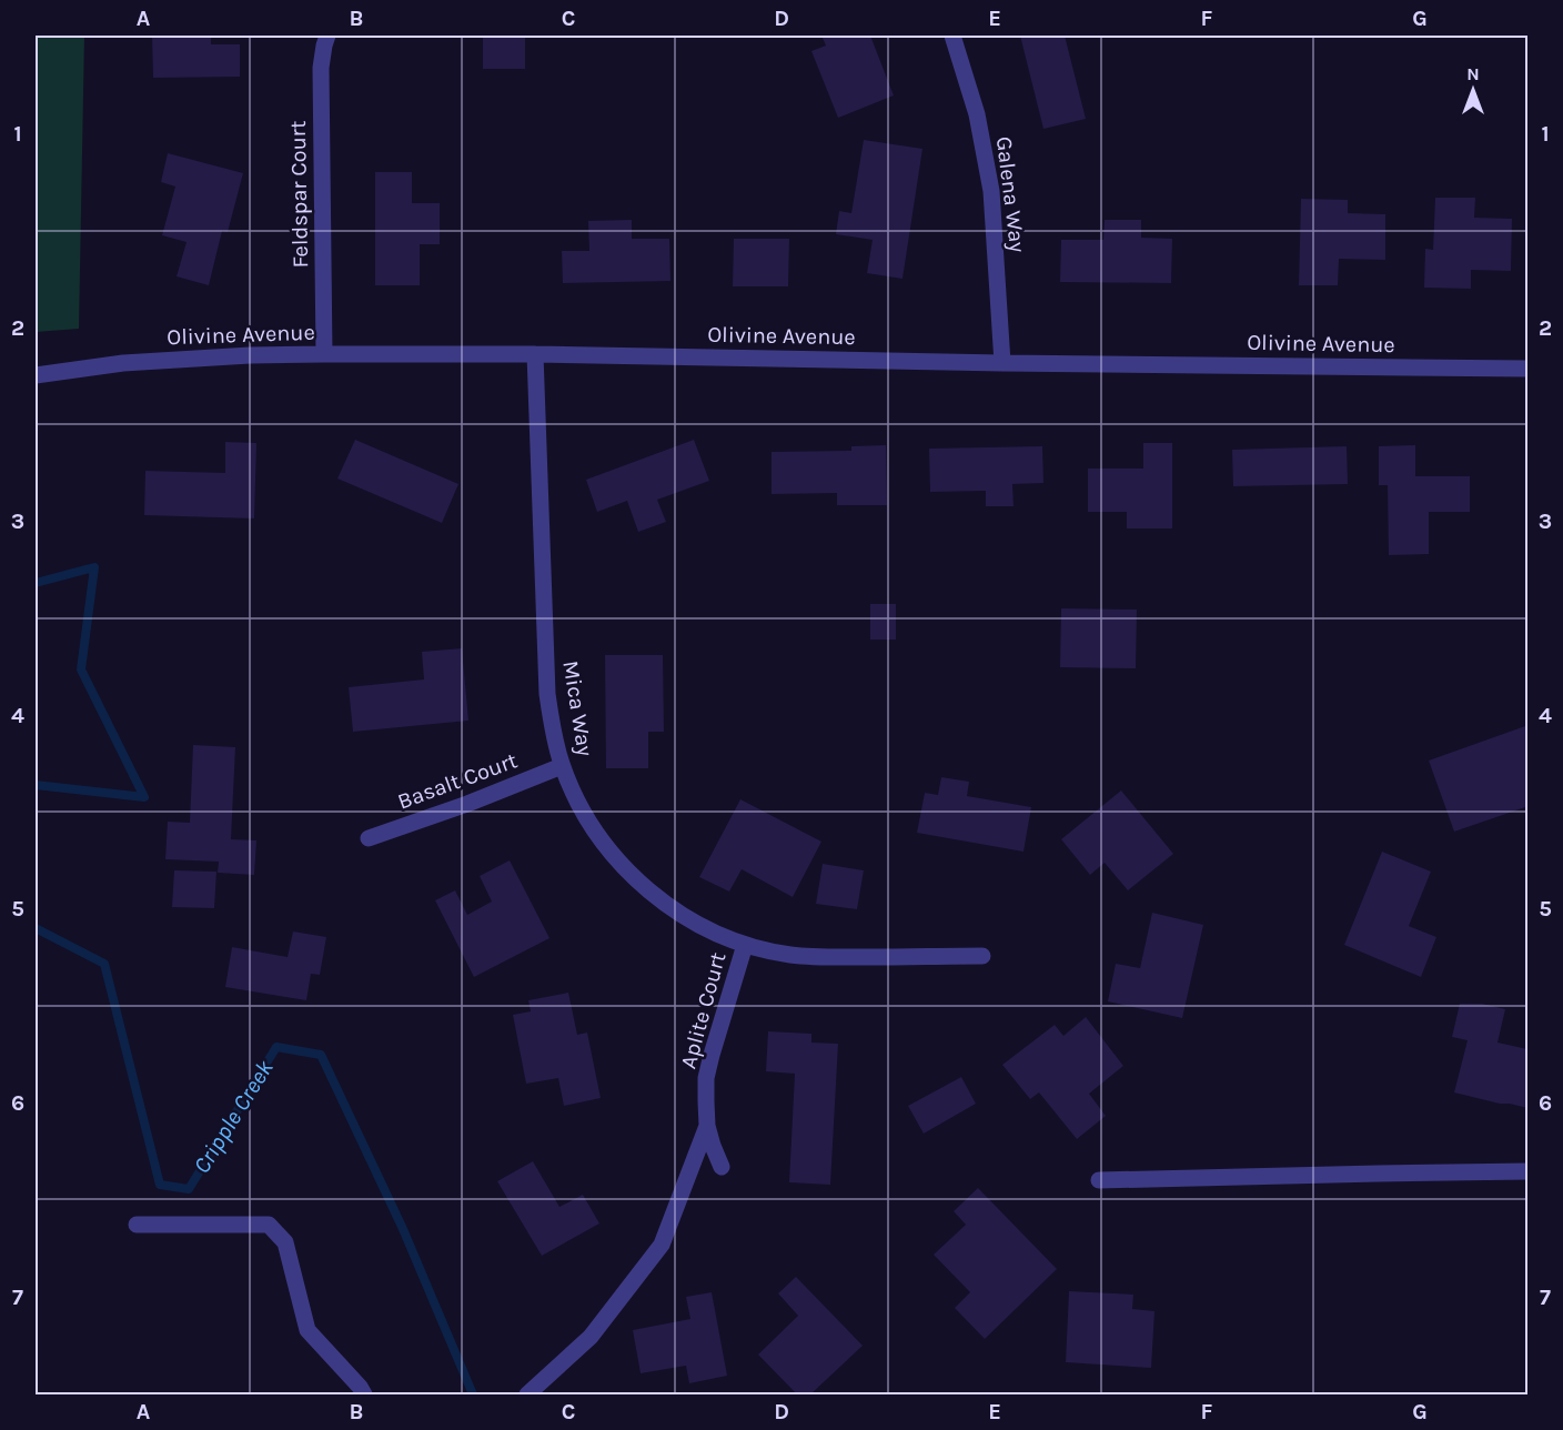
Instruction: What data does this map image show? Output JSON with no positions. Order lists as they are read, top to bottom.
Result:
{
  "streets": {
    "street": [
      "Feldspar Court",
      "Galena Way",
      "Olivine Avenue",
      "Mica Way",
      "Basalt Court",
      "Aplite Court"
    ]
  },
  "crossings": [
    ["Feldspar Court", "Olivine Avenue"],
    ["Galena Way", "Olivine Avenue"],
    ["Olivine Avenue", "Mica Way"],
    ["Mica Way", "Basalt Court"],
    ["Mica Way", "Aplite Court"]
  ],
  "water": ["Cripple Creek"],
  "north": "top",
  "grid": {
    "columns": [
      "A",
      "B",
      "C",
      "D",
      "E",
      "F",
      "G"
    ],
    "rows": [
      "1",
      "2",
      "3",
      "4",
      "5",
      "6",
      "7"
    ]
  }
}
